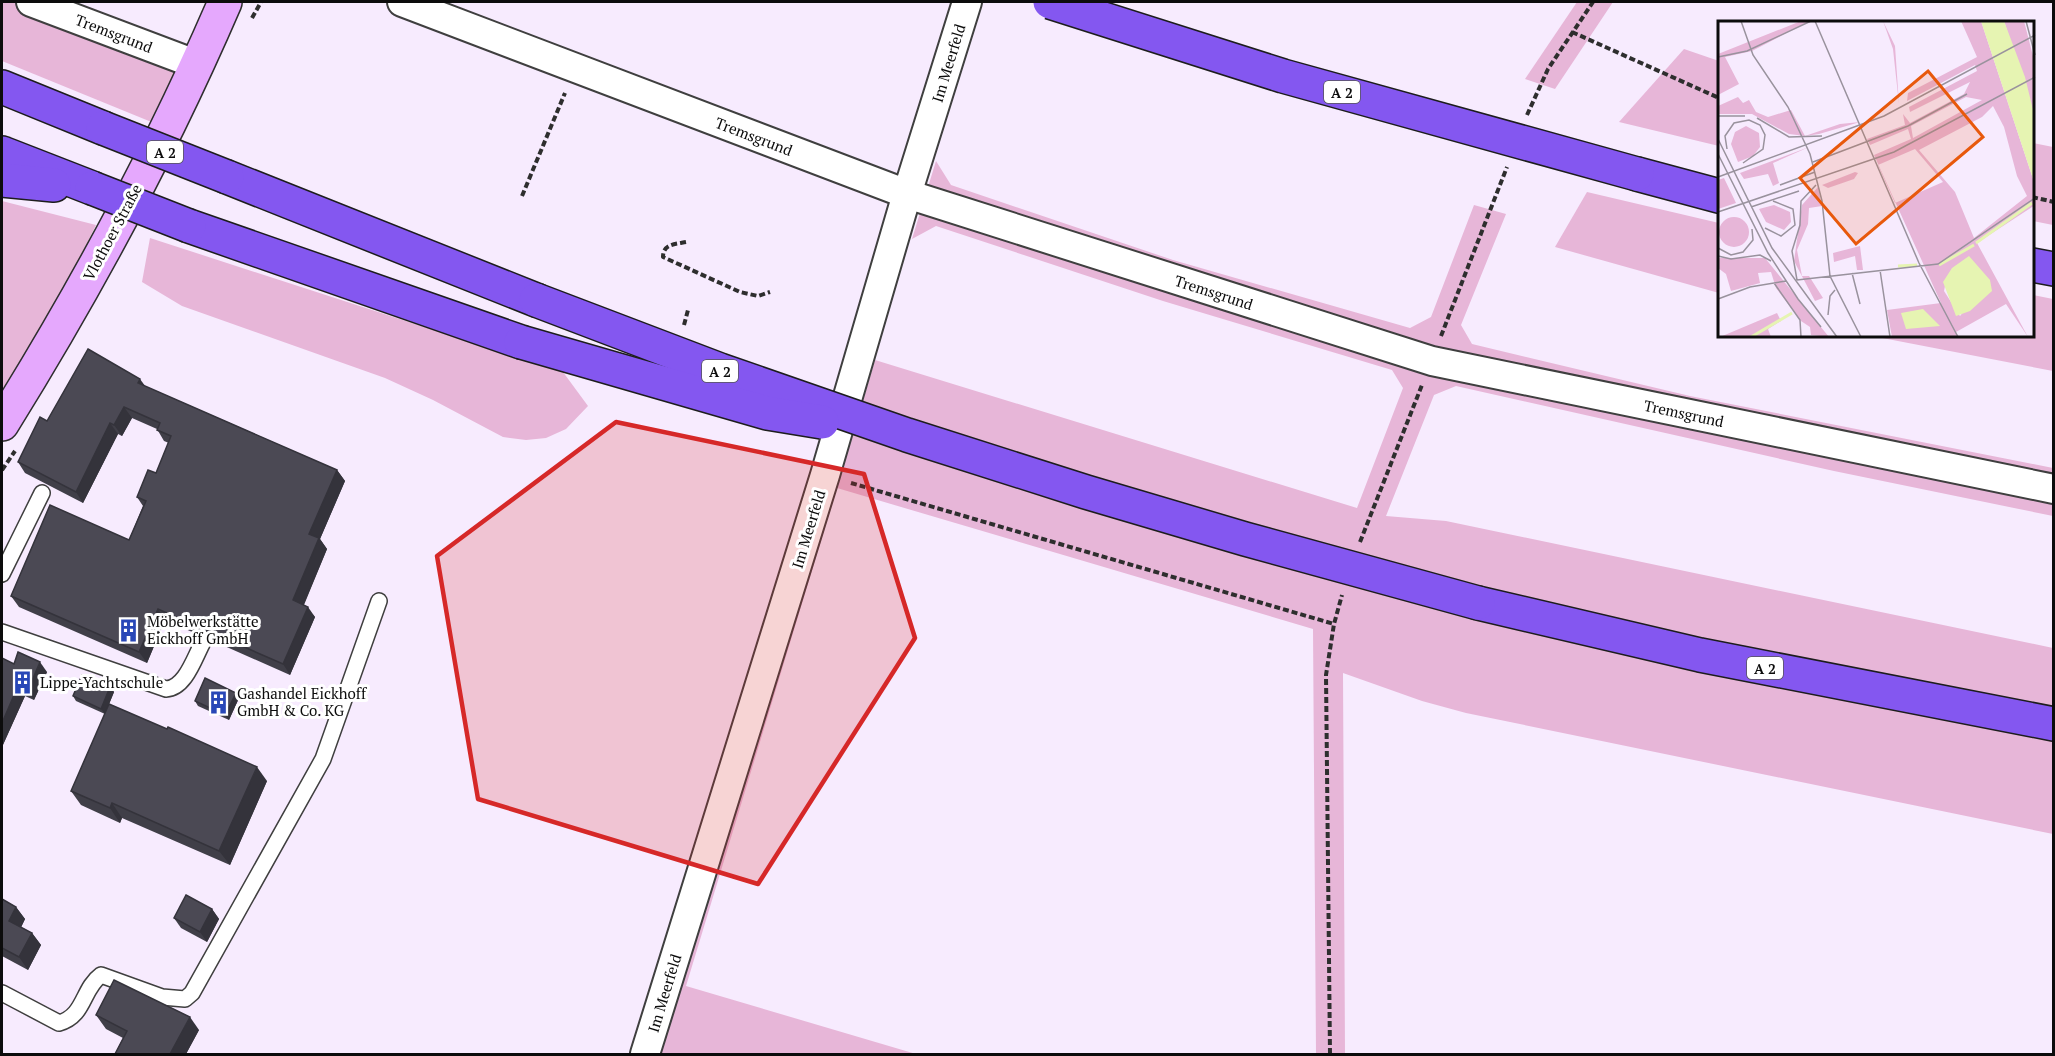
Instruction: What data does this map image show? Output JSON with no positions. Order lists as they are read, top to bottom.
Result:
{
  "streets": {
    "highway": ["A 2"],
    "main road": ["Vlothoer Straße"],
    "street": ["Tremsgrund", "Im Meerfeld"]
  },
  "crossings": [
    ["Tremsgrund", "Im Meerfeld"],
    ["Tremsgrund", "Vlothoer Straße"]
  ],
  "places": {
    "building": ["Möbelwerkstätte Eickhoff GmbH", "Lippe-Yachtschule", "Gashandel Eickhoff GmbH & Co. KG"]
  }
}
